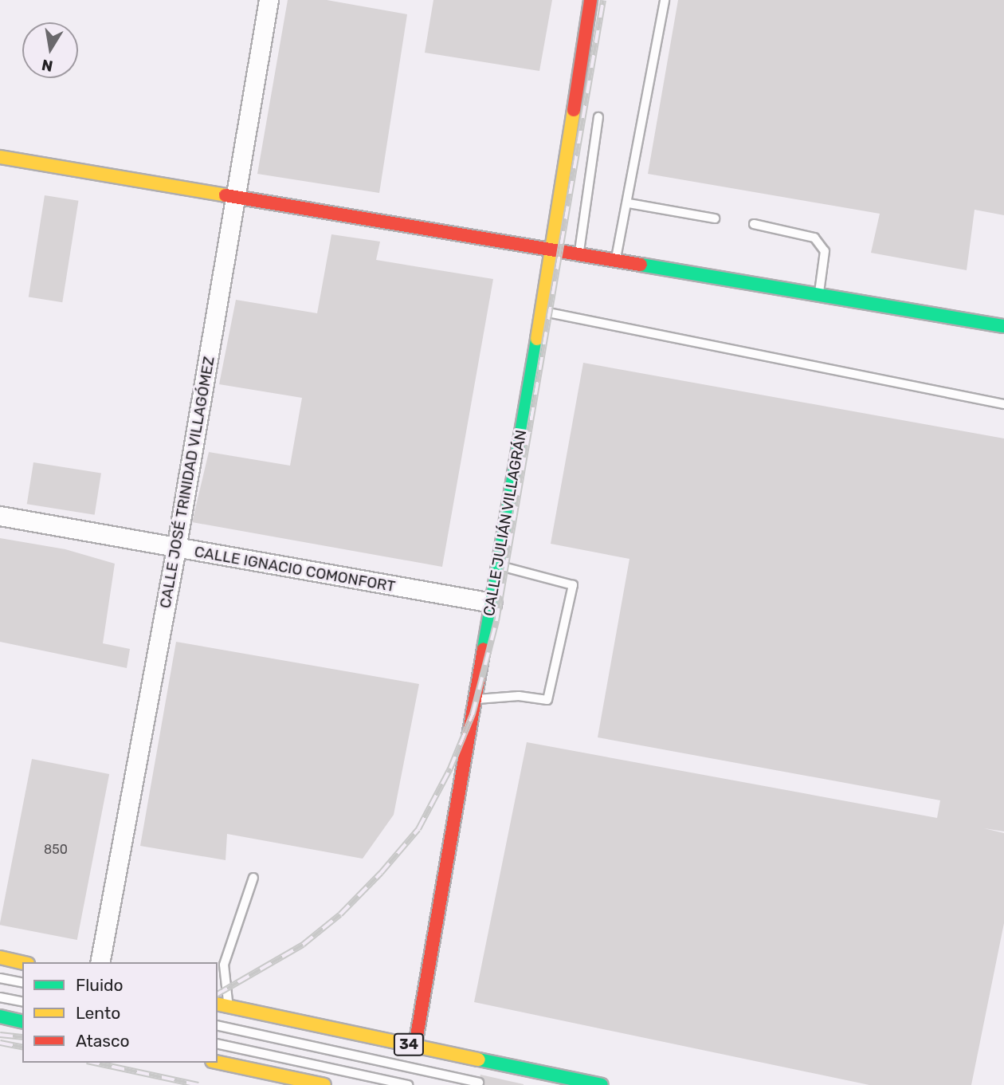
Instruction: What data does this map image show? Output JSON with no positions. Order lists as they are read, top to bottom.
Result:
{
  "streets": {
    "street": [
      "CALLE JOSÉ TRINIDAD VILLAGÓMEZ",
      "CALLE JULIÁN VILLAGRÁN",
      "CALLE IGNACIO COMONFORT",
      "34"
    ]
  },
  "crossings": [
    ["CALLE JOSÉ TRINIDAD VILLAGÓMEZ", "CALLE IGNACIO COMONFORT"],
    ["CALLE JULIÁN VILLAGRÁN", "CALLE IGNACIO COMONFORT"],
    ["CALLE JULIÁN VILLAGRÁN", "34"]
  ],
  "house_numbers": ["850"],
  "legend": ["Fluido", "Lento", "Atasco"],
  "north": "bottom"
}
